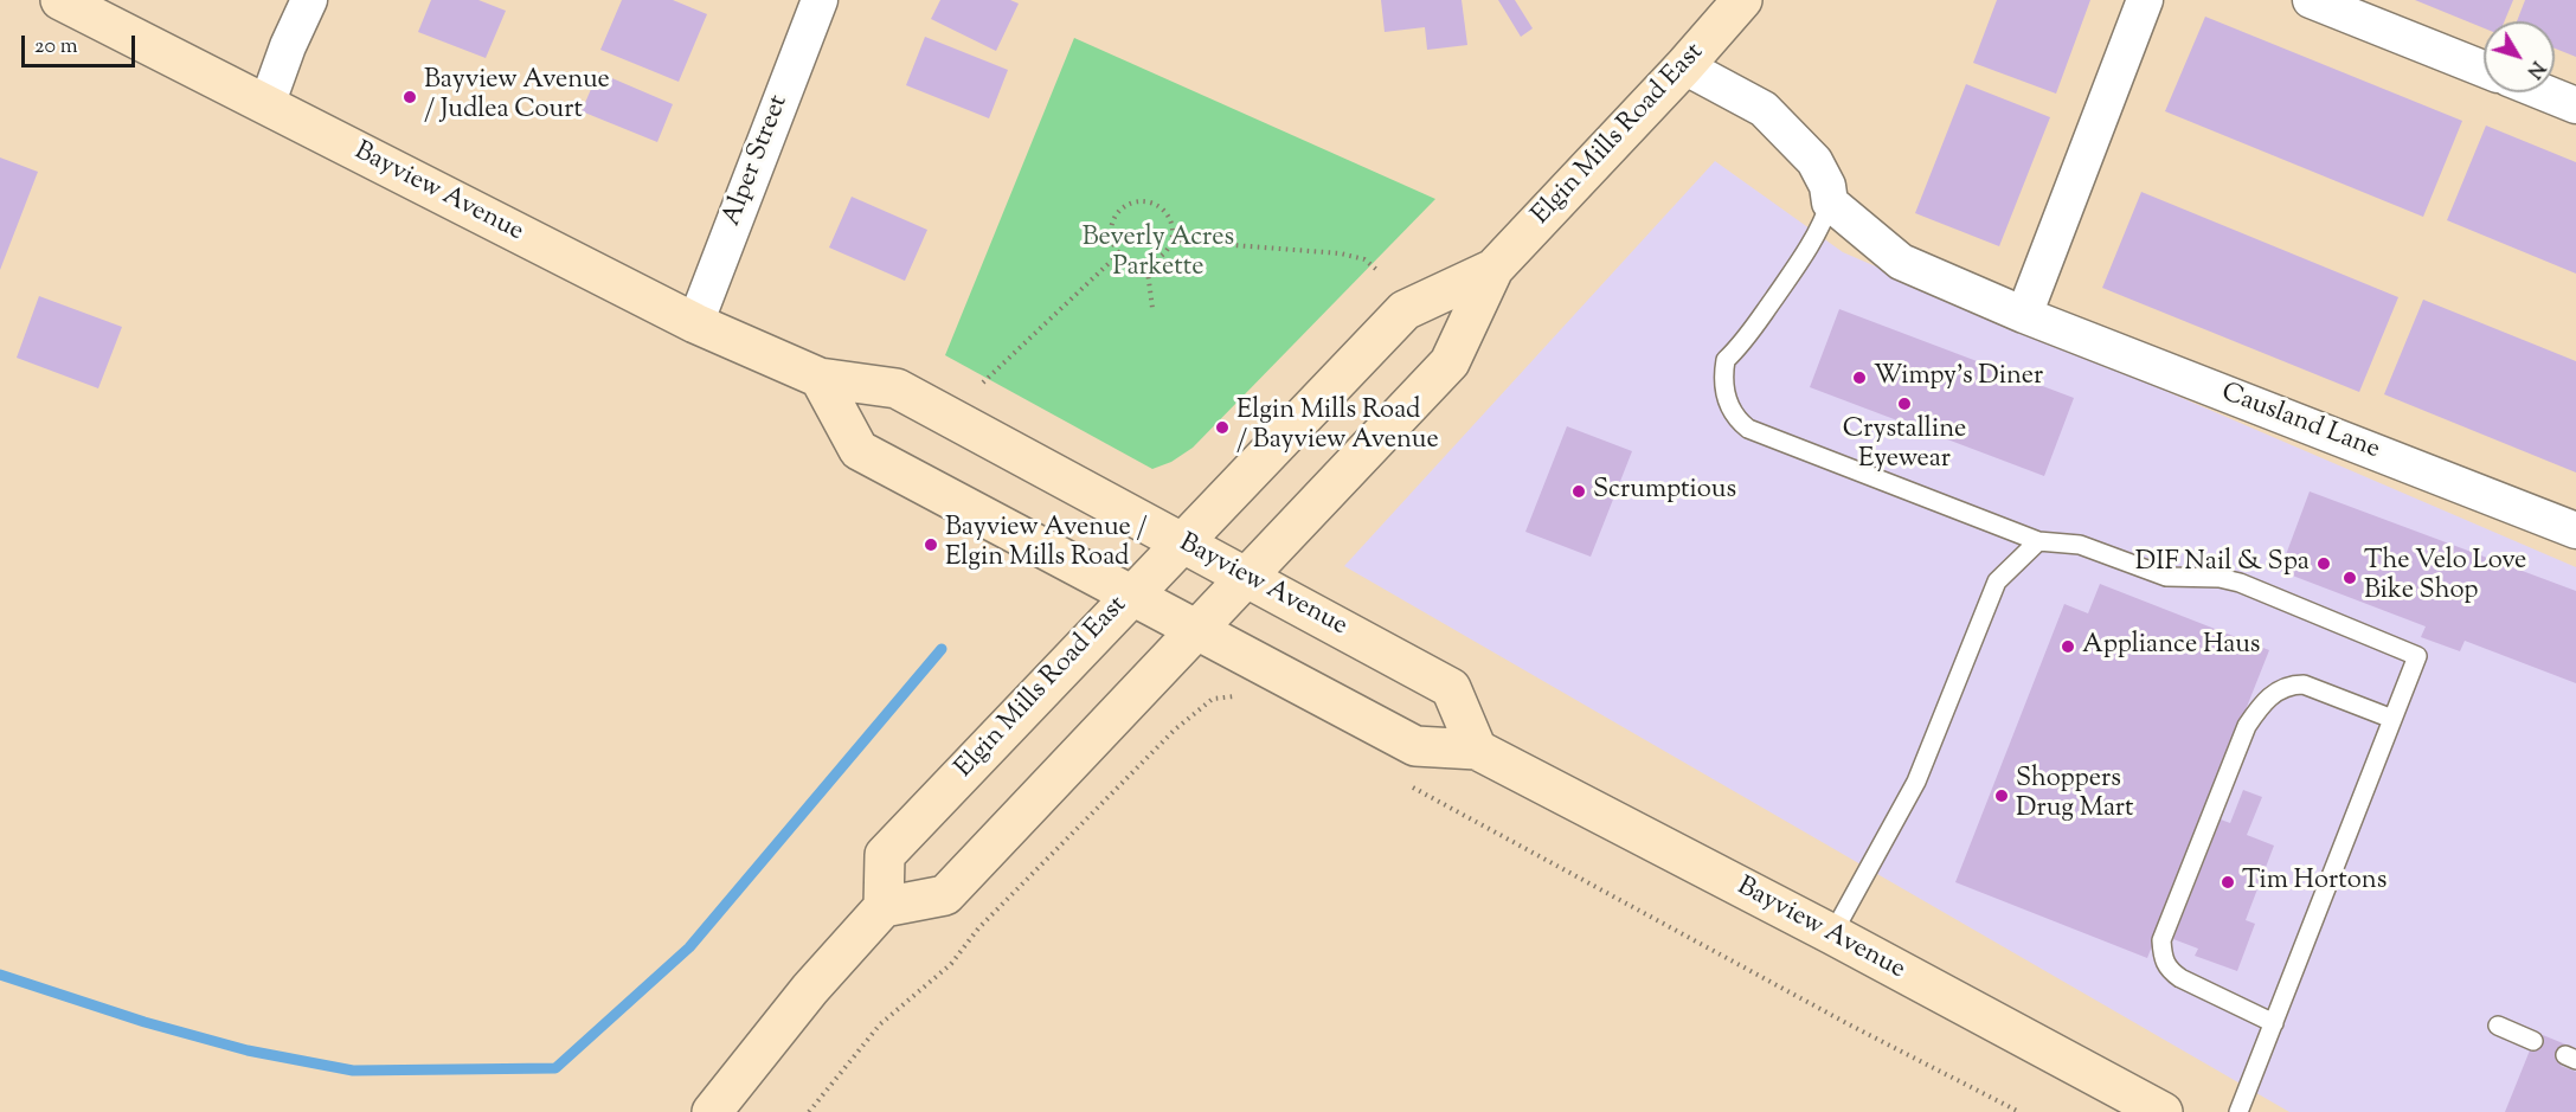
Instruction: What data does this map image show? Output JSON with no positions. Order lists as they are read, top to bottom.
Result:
{
  "streets": {
    "main road": ["Elgin Mills Road East", "Bayview Avenue"],
    "street": ["Alper Street", "Causland Lane"]
  },
  "crossings": [
    ["Elgin Mills Road East", "Bayview Avenue"],
    ["Alper Street", "Bayview Avenue"]
  ],
  "parks": ["Beverly Acres Parkette"],
  "places": [
    "Bayview Avenue / Judlea Court",
    "Wimpy's Diner",
    "Crystalline Eyewear",
    "Elgin Mills Road / Bayview Avenue",
    "Scrumptious",
    "Bayview Avenue / Elgin Mills Road",
    "DIF Nail & Spa",
    "The Velo Love Bike Shop",
    "Appliance Haus",
    "Shoppers Drug Mart",
    "Tim Hortons"
  ],
  "scale_bar": "20 m",
  "north": "bottom right"
}
